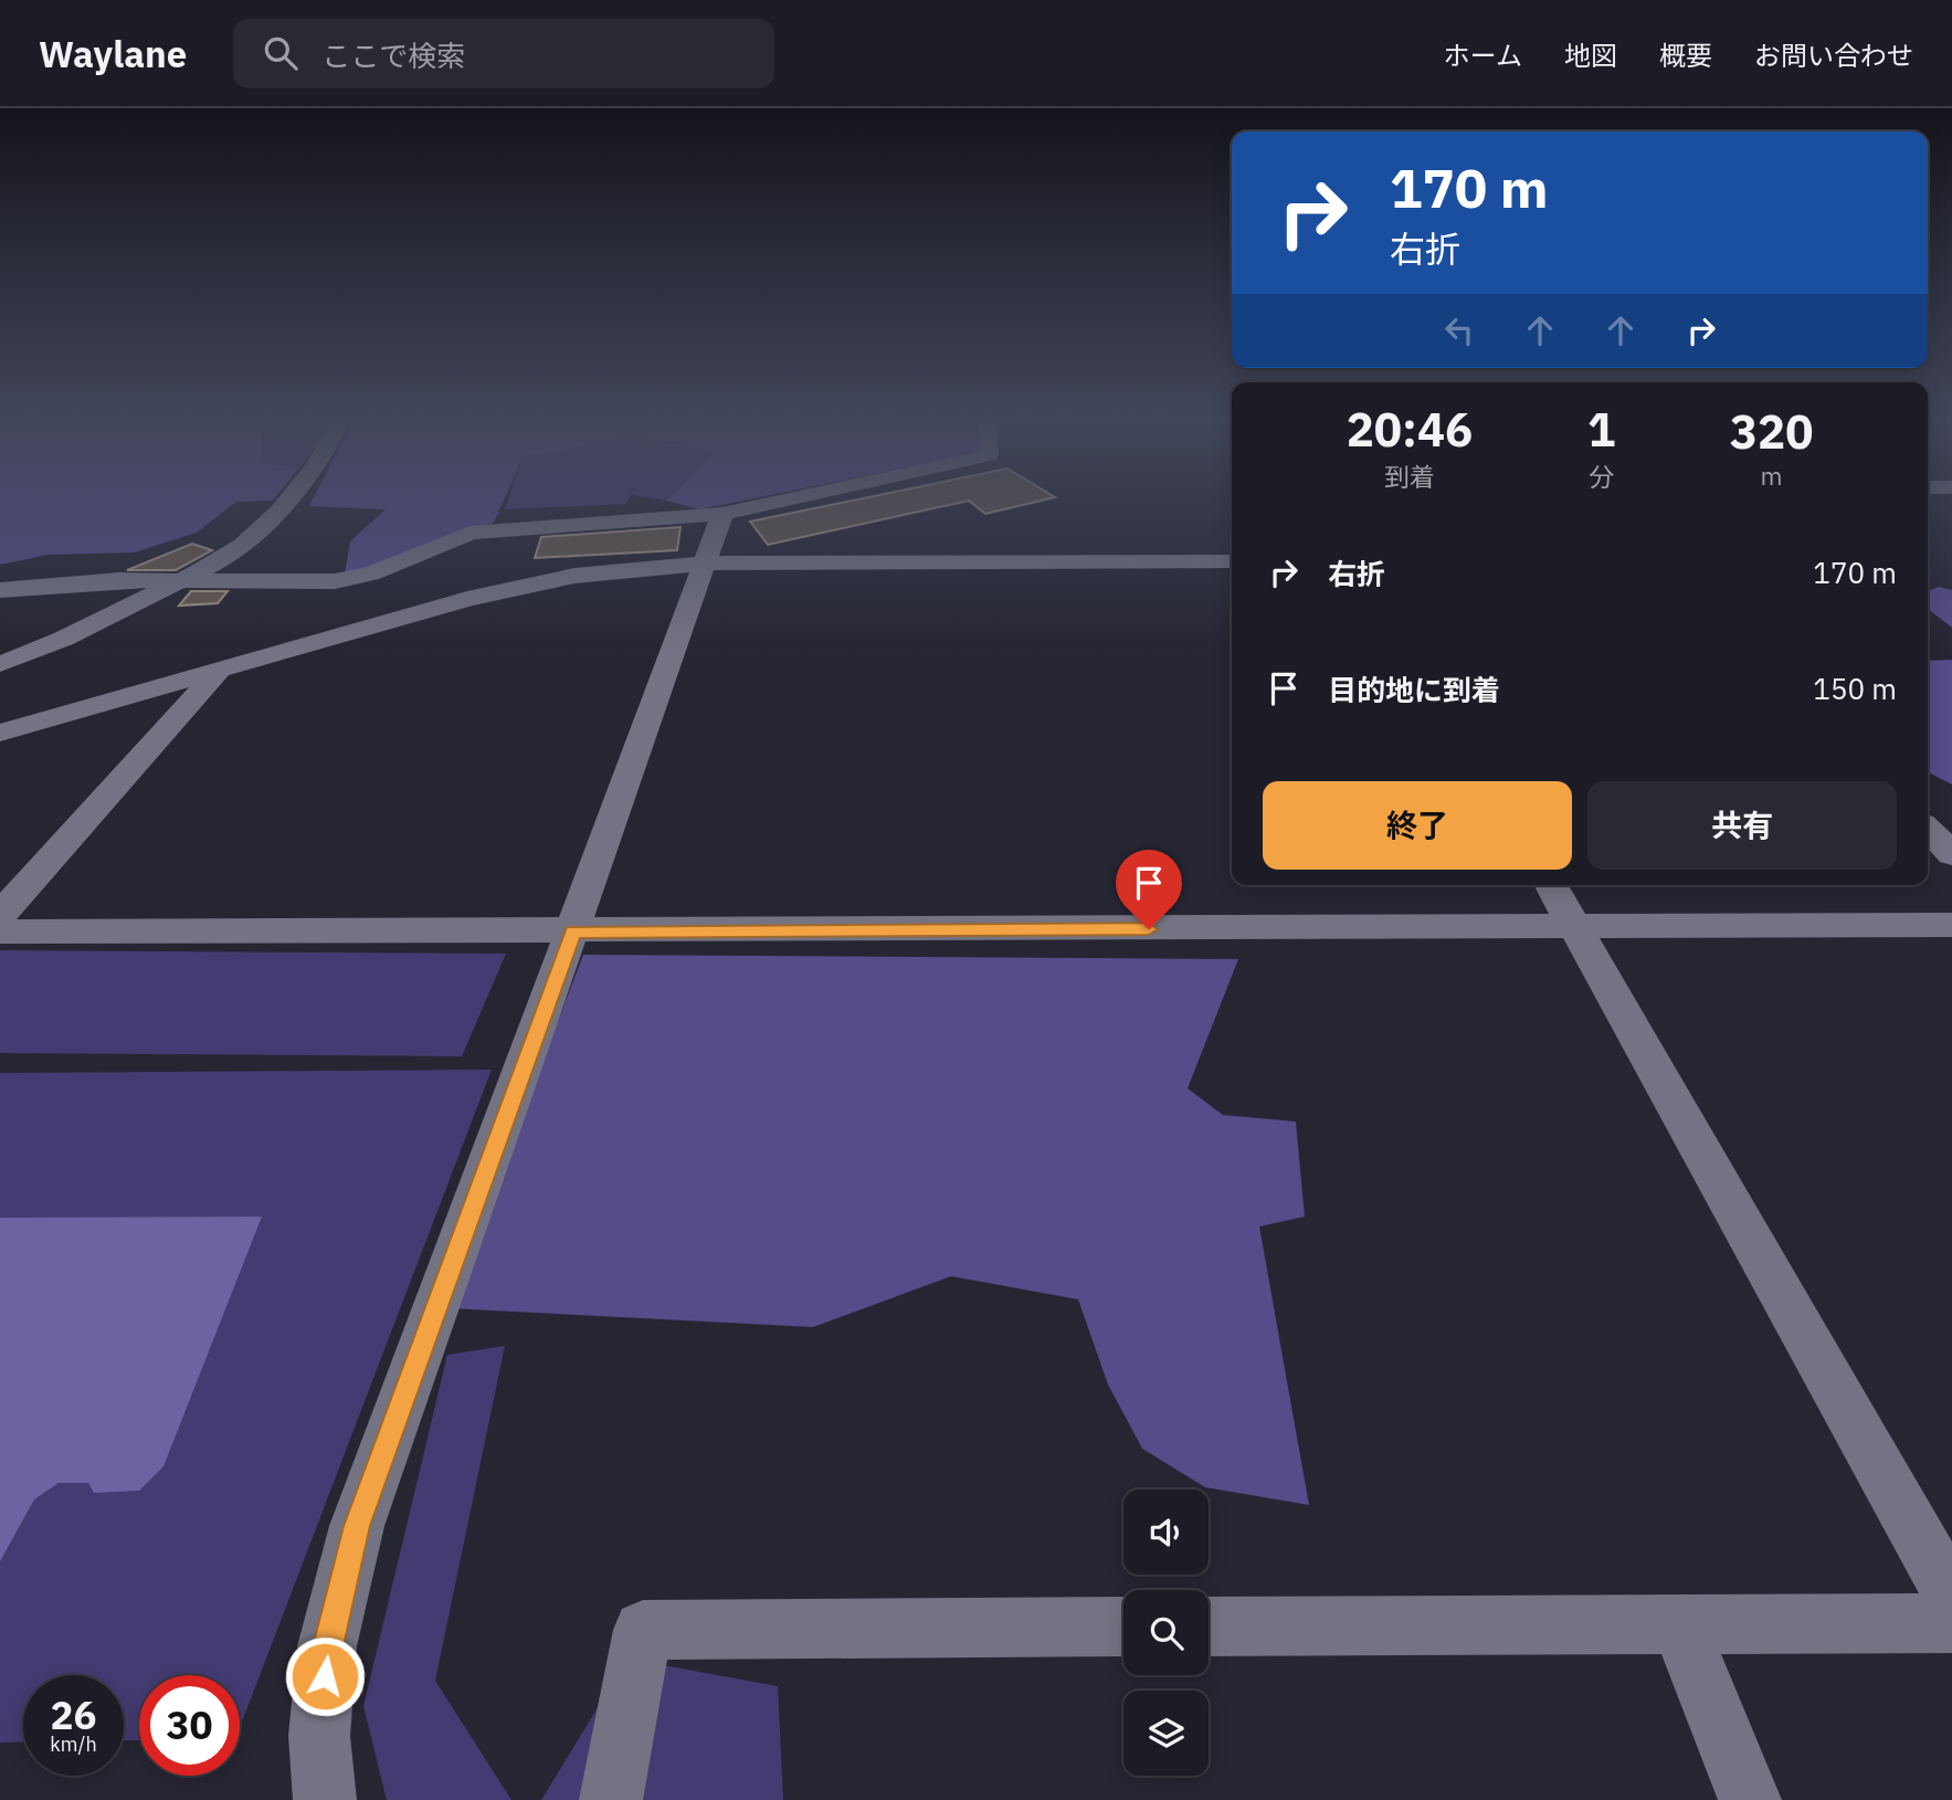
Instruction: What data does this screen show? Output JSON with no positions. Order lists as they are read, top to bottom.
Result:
{
  "page": {
    "header": "Waylane",
    "search": "ここで検索",
    "nav": [
      "ホーム",
      "地図",
      "概要",
      "お問い合わせ"
    ],
    "turn": ["170 m", "右折"],
    "eta": [
      "20:46",
      "到着",
      "1",
      "分",
      "320",
      "m"
    ],
    "list": [
      {
        "name": "右折",
        "value": "170 m"
      },
      {
        "name": "目的地に到着",
        "value": "150 m"
      }
    ],
    "buttons": ["終了", "共有"],
    "speed": "26 km/h",
    "limit": "30"
  }
}
